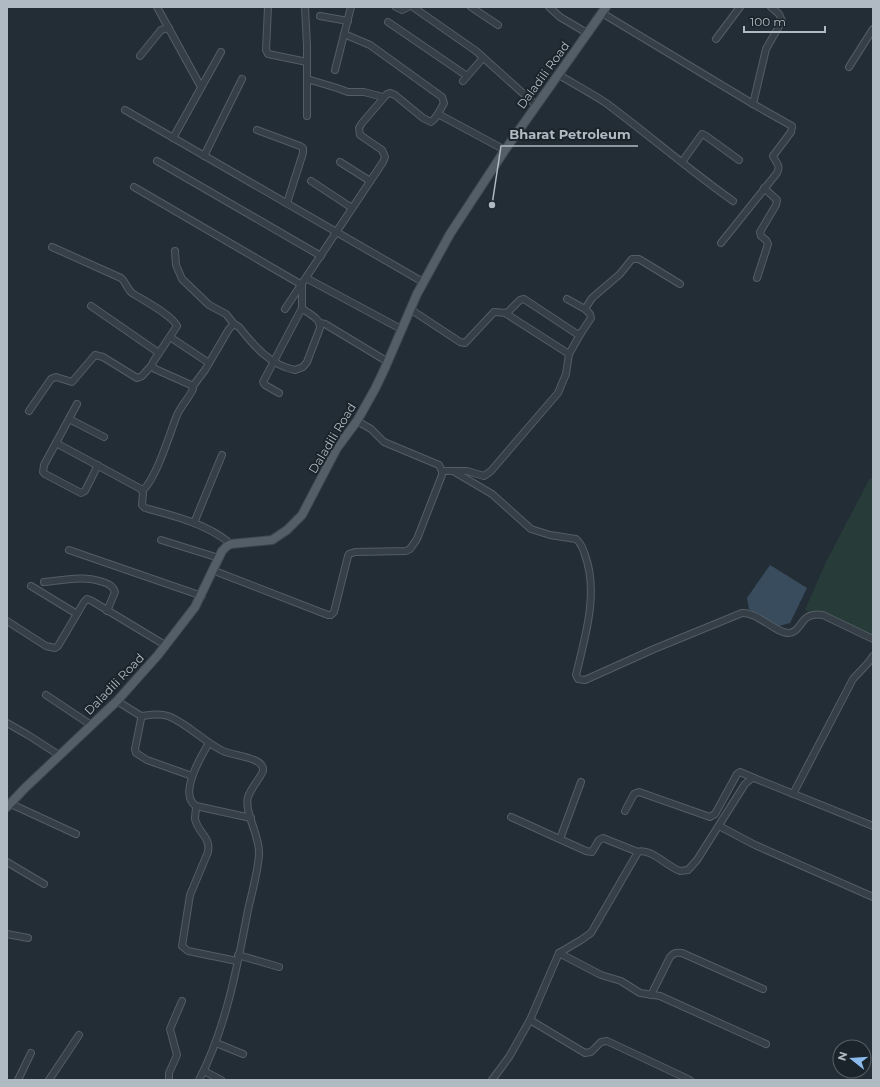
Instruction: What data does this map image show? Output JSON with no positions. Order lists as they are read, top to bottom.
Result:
{
  "streets": {
    "main road": ["Daladili Road"]
  },
  "places": ["Bharat Petroleum"],
  "scale_bar": "100 m",
  "north": "left"
}
